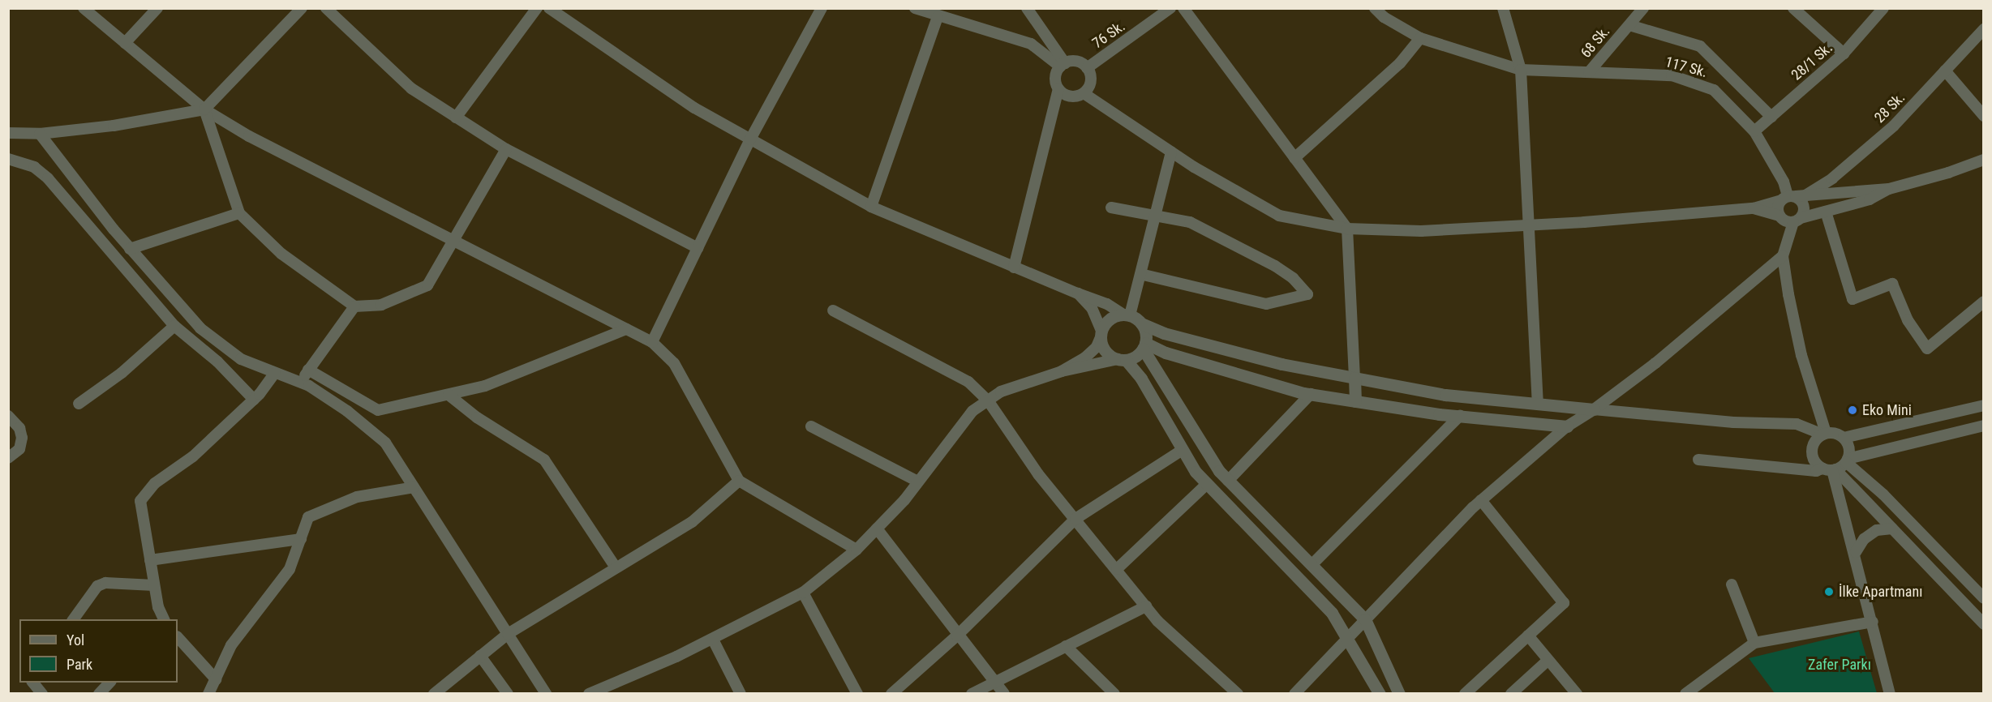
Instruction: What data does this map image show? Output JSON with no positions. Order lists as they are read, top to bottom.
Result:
{
  "streets": {
    "street": [
      "76 Sk.",
      "68 Sk.",
      "28/1 Sk.",
      "117 Sk.",
      "28 Sk."
    ]
  },
  "crossings": [
    ["68 Sk.", "117 Sk."],
    ["28/1 Sk.", "117 Sk."],
    ["117 Sk.", "28 Sk."]
  ],
  "parks": ["Zafer Parkı"],
  "places": ["Eko Mini", "İlke Apartmanı"],
  "legend": ["Yol", "Park"]
}
